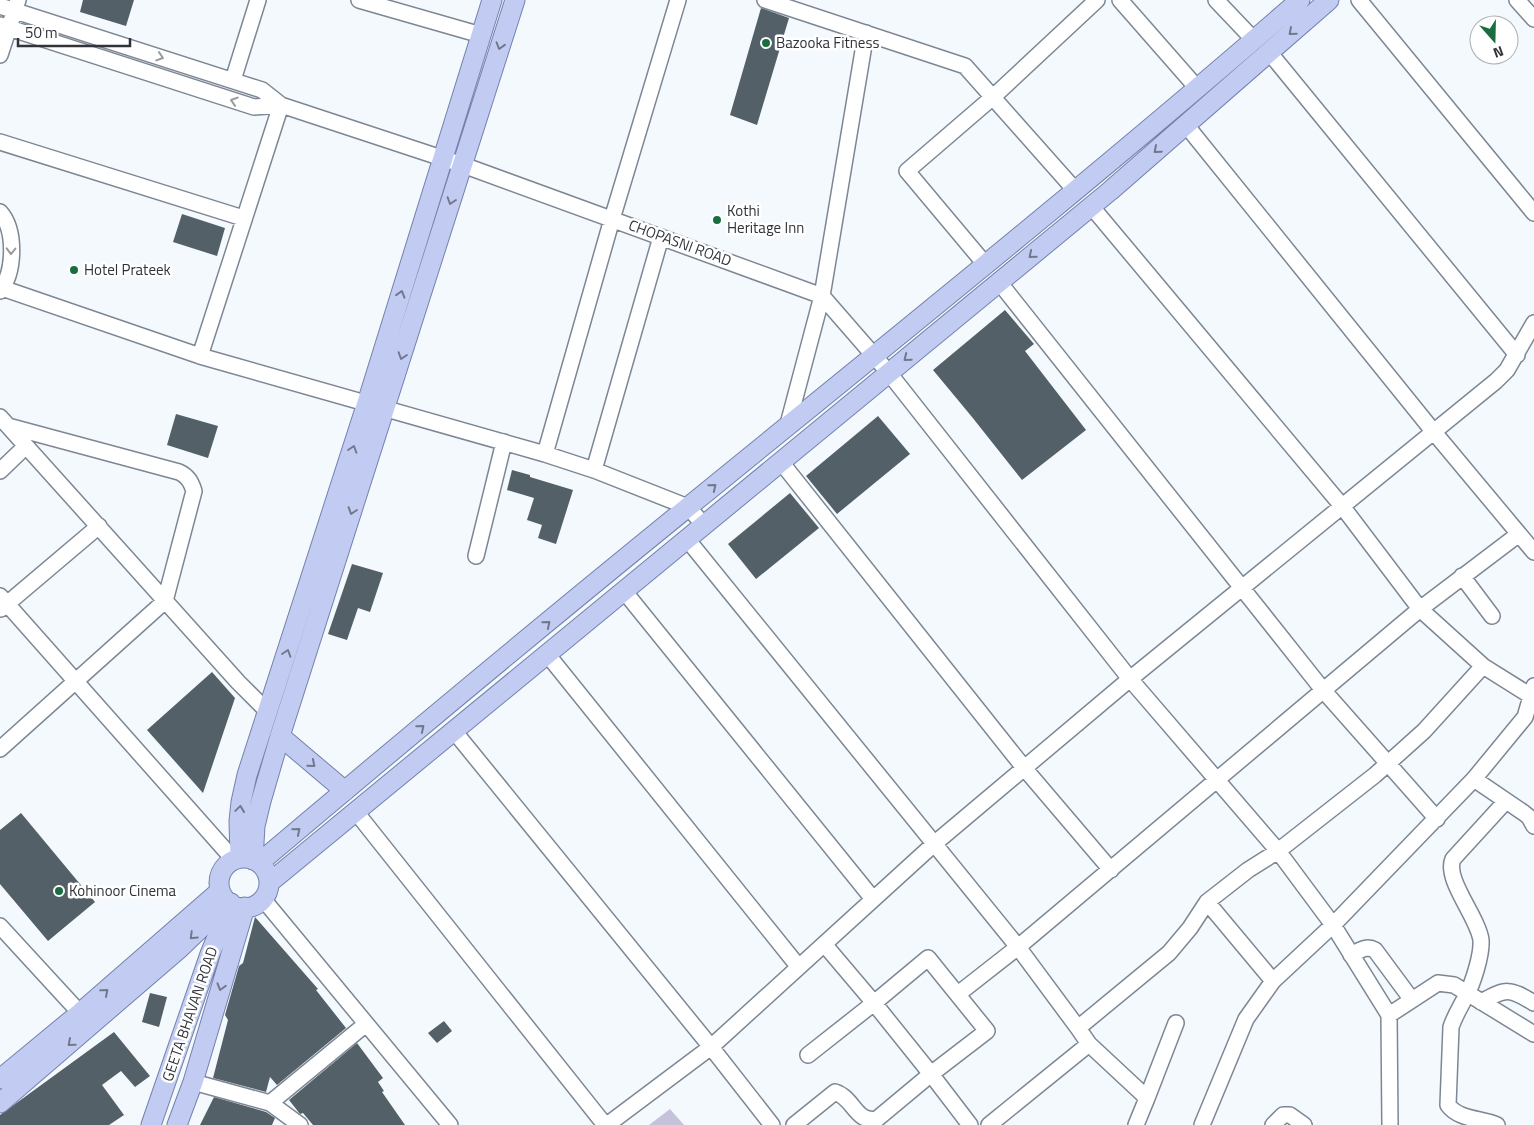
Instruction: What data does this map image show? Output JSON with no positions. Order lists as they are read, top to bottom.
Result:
{
  "streets": {
    "main road": ["GEETA BHAVAN ROAD"],
    "street": ["CHOPASNI ROAD"]
  },
  "places": [
    "Bazooka Fitness",
    "Kothi Heritage Inn",
    "Hotel Prateek",
    "Kohinoor Cinema"
  ],
  "scale_bar": "50 m",
  "north": "bottom"
}
